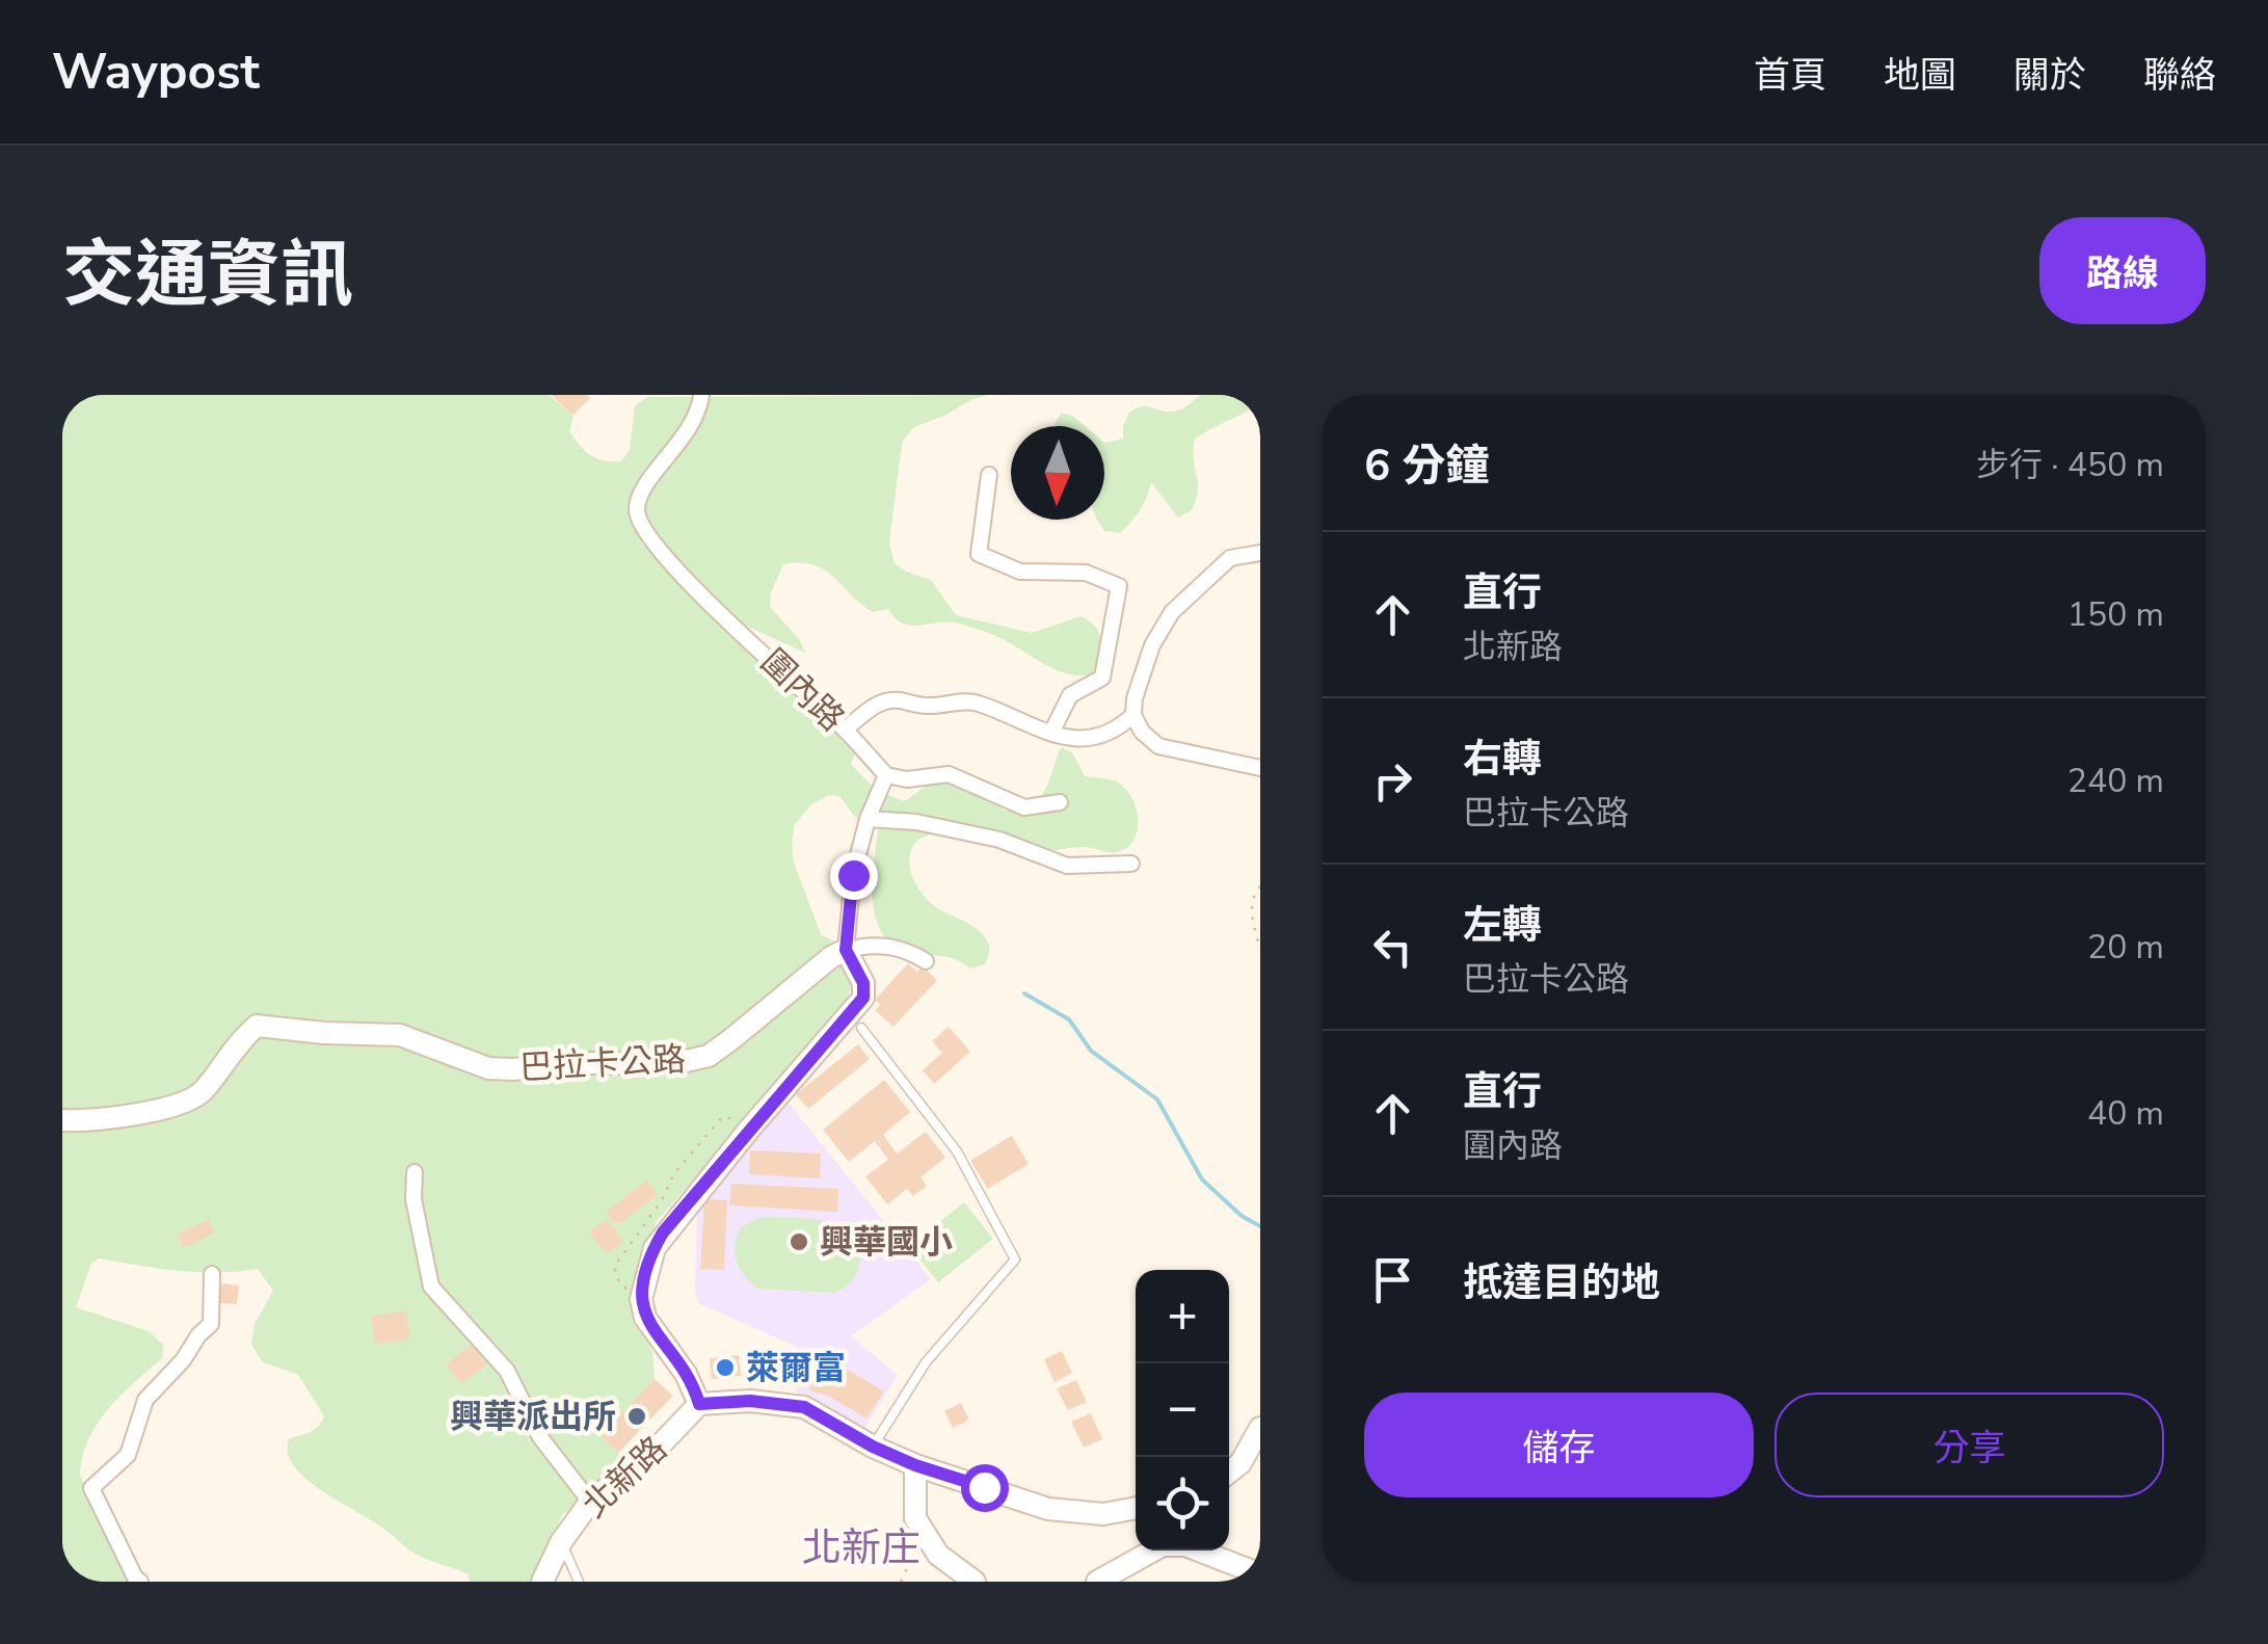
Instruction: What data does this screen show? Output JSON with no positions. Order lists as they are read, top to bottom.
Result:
{
  "streets": {
    "main road": ["巴拉卡公路", "北新路"],
    "street": ["圍內路"]
  },
  "districts": ["北新庄"],
  "places": ["興華國小", "萊爾富", "興華派出所"],
  "north": "bottom",
  "page": {
    "header": "Waypost",
    "nav": [
      "首頁",
      "地圖",
      "關於",
      "聯絡"
    ],
    "title": "交通資訊",
    "buttons": [
      "路線",
      ["儲存", "分享"]
    ],
    "heading": ["6 分鐘", "步行 · 450 m"],
    "list": [
      ["直行", "北新路", "150 m"],
      ["右轉", "巴拉卡公路", "240 m"],
      ["左轉", "巴拉卡公路", "20 m"],
      ["直行", "圍內路", "40 m"],
      "抵達目的地"
    ],
    "map_buttons": ["+", "−"]
  }
}
